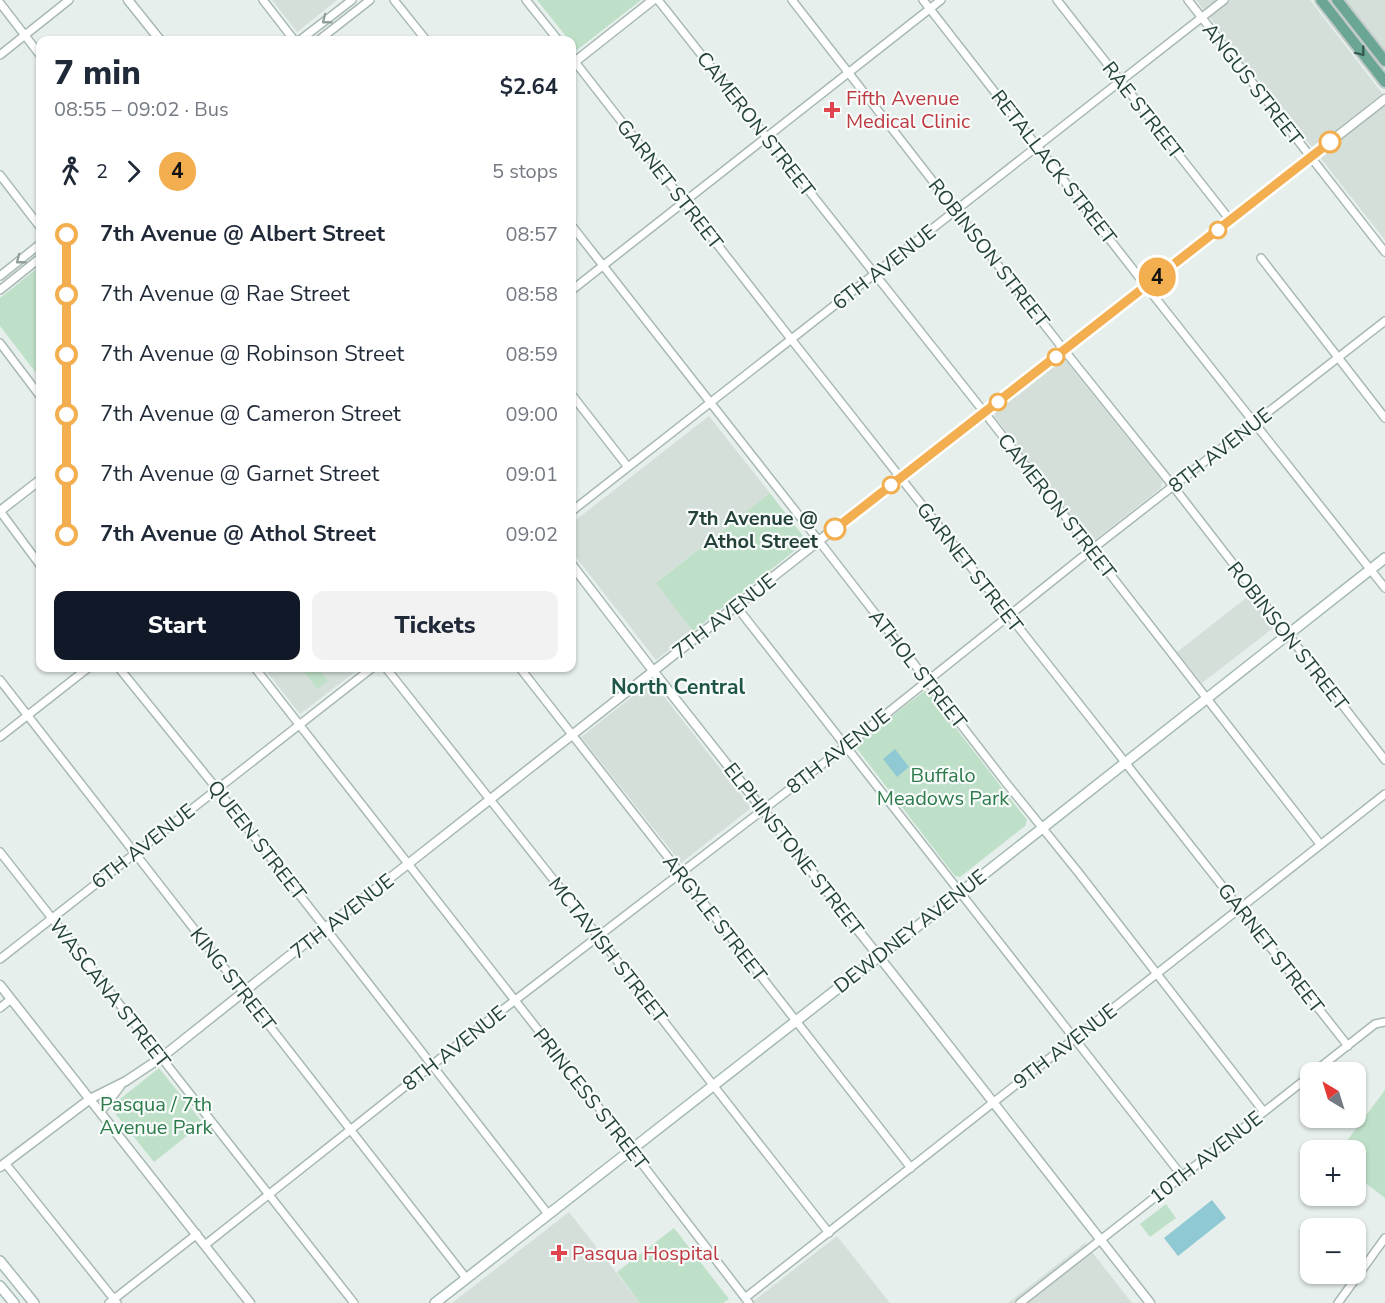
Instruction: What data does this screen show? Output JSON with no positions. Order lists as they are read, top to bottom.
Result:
{
  "streets": {
    "main road": ["DEWDNEY AVENUE"],
    "street": [
      "ANGUS STREET",
      "RAE STREET",
      "CAMERON STREET",
      "RETALLACK STREET",
      "GARNET STREET",
      "ROBINSON STREET",
      "6TH AVENUE",
      "8TH AVENUE",
      "7TH AVENUE",
      "ATHOL STREET",
      "QUEEN STREET",
      "ELPHINSTONE STREET",
      "ARGYLE STREET",
      "MCTAVISH STREET",
      "KING STREET",
      "WASCANA STREET",
      "9TH AVENUE",
      "PRINCESS STREET",
      "10TH AVENUE"
    ]
  },
  "crossings": [
    ["ANGUS STREET", "6TH AVENUE"],
    ["ANGUS STREET", "7TH AVENUE"],
    ["RAE STREET", "6TH AVENUE"],
    ["RAE STREET", "7TH AVENUE"],
    ["CAMERON STREET", "6TH AVENUE"],
    ["CAMERON STREET", "8TH AVENUE"],
    ["CAMERON STREET", "7TH AVENUE"],
    ["CAMERON STREET", "DEWDNEY AVENUE"],
    ["CAMERON STREET", "9TH AVENUE"],
    ["RETALLACK STREET", "6TH AVENUE"],
    ["RETALLACK STREET", "8TH AVENUE"],
    ["RETALLACK STREET", "7TH AVENUE"],
    ["RETALLACK STREET", "DEWDNEY AVENUE"],
    ["GARNET STREET", "6TH AVENUE"],
    ["GARNET STREET", "8TH AVENUE"],
    ["GARNET STREET", "7TH AVENUE"],
    ["GARNET STREET", "DEWDNEY AVENUE"],
    ["GARNET STREET", "9TH AVENUE"],
    ["GARNET STREET", "10TH AVENUE"],
    ["ROBINSON STREET", "6TH AVENUE"],
    ["ROBINSON STREET", "8TH AVENUE"],
    ["ROBINSON STREET", "7TH AVENUE"],
    ["ROBINSON STREET", "DEWDNEY AVENUE"],
    ["6TH AVENUE", "ATHOL STREET"],
    ["6TH AVENUE", "QUEEN STREET"],
    ["6TH AVENUE", "KING STREET"],
    ["6TH AVENUE", "WASCANA STREET"],
    ["6TH AVENUE", "PRINCESS STREET"],
    ["8TH AVENUE", "ATHOL STREET"],
    ["8TH AVENUE", "QUEEN STREET"],
    ["8TH AVENUE", "ELPHINSTONE STREET"],
    ["8TH AVENUE", "ARGYLE STREET"],
    ["8TH AVENUE", "MCTAVISH STREET"],
    ["8TH AVENUE", "KING STREET"],
    ["8TH AVENUE", "WASCANA STREET"],
    ["8TH AVENUE", "PRINCESS STREET"],
    ["7TH AVENUE", "ATHOL STREET"],
    ["7TH AVENUE", "QUEEN STREET"],
    ["7TH AVENUE", "ELPHINSTONE STREET"],
    ["7TH AVENUE", "ARGYLE STREET"],
    ["7TH AVENUE", "MCTAVISH STREET"],
    ["7TH AVENUE", "KING STREET"],
    ["7TH AVENUE", "WASCANA STREET"],
    ["7TH AVENUE", "PRINCESS STREET"],
    ["ATHOL STREET", "DEWDNEY AVENUE"],
    ["ATHOL STREET", "9TH AVENUE"],
    ["ATHOL STREET", "10TH AVENUE"],
    ["QUEEN STREET", "DEWDNEY AVENUE"],
    ["ELPHINSTONE STREET", "DEWDNEY AVENUE"],
    ["ELPHINSTONE STREET", "9TH AVENUE"],
    ["ELPHINSTONE STREET", "10TH AVENUE"],
    ["ARGYLE STREET", "DEWDNEY AVENUE"],
    ["ARGYLE STREET", "9TH AVENUE"],
    ["DEWDNEY AVENUE", "MCTAVISH STREET"],
    ["DEWDNEY AVENUE", "KING STREET"],
    ["DEWDNEY AVENUE", "PRINCESS STREET"],
    ["MCTAVISH STREET", "9TH AVENUE"],
    ["9TH AVENUE", "PRINCESS STREET"]
  ],
  "districts": ["North Central"],
  "parks": ["Buffalo Meadows Park", "Pasqua / 7th Avenue Park"],
  "places": {
    "health": ["Fifth Avenue Medical Clinic", "Pasqua Hospital"],
    "other": ["7th Avenue @ Athol Street"]
  },
  "lines": ["bus line 4"],
  "north": "top left",
  "page": {
    "on_map": "4",
    "heading": ["7 min", "08:55 – 09:02 · Bus", "$2.64"],
    "legs": ["2", "4", "5 stops"],
    "list": [
      {
        "name": "7th Avenue @ Albert Street",
        "value": "08:57"
      },
      {
        "name": "7th Avenue @ Rae Street",
        "value": "08:58"
      },
      {
        "name": "7th Avenue @ Robinson Street",
        "value": "08:59"
      },
      {
        "name": "7th Avenue @ Cameron Street",
        "value": "09:00"
      },
      {
        "name": "7th Avenue @ Garnet Street",
        "value": "09:01"
      },
      {
        "name": "7th Avenue @ Athol Street",
        "value": "09:02"
      }
    ],
    "buttons": ["Start", "Tickets"],
    "map_buttons": ["+", "−"]
  }
}
